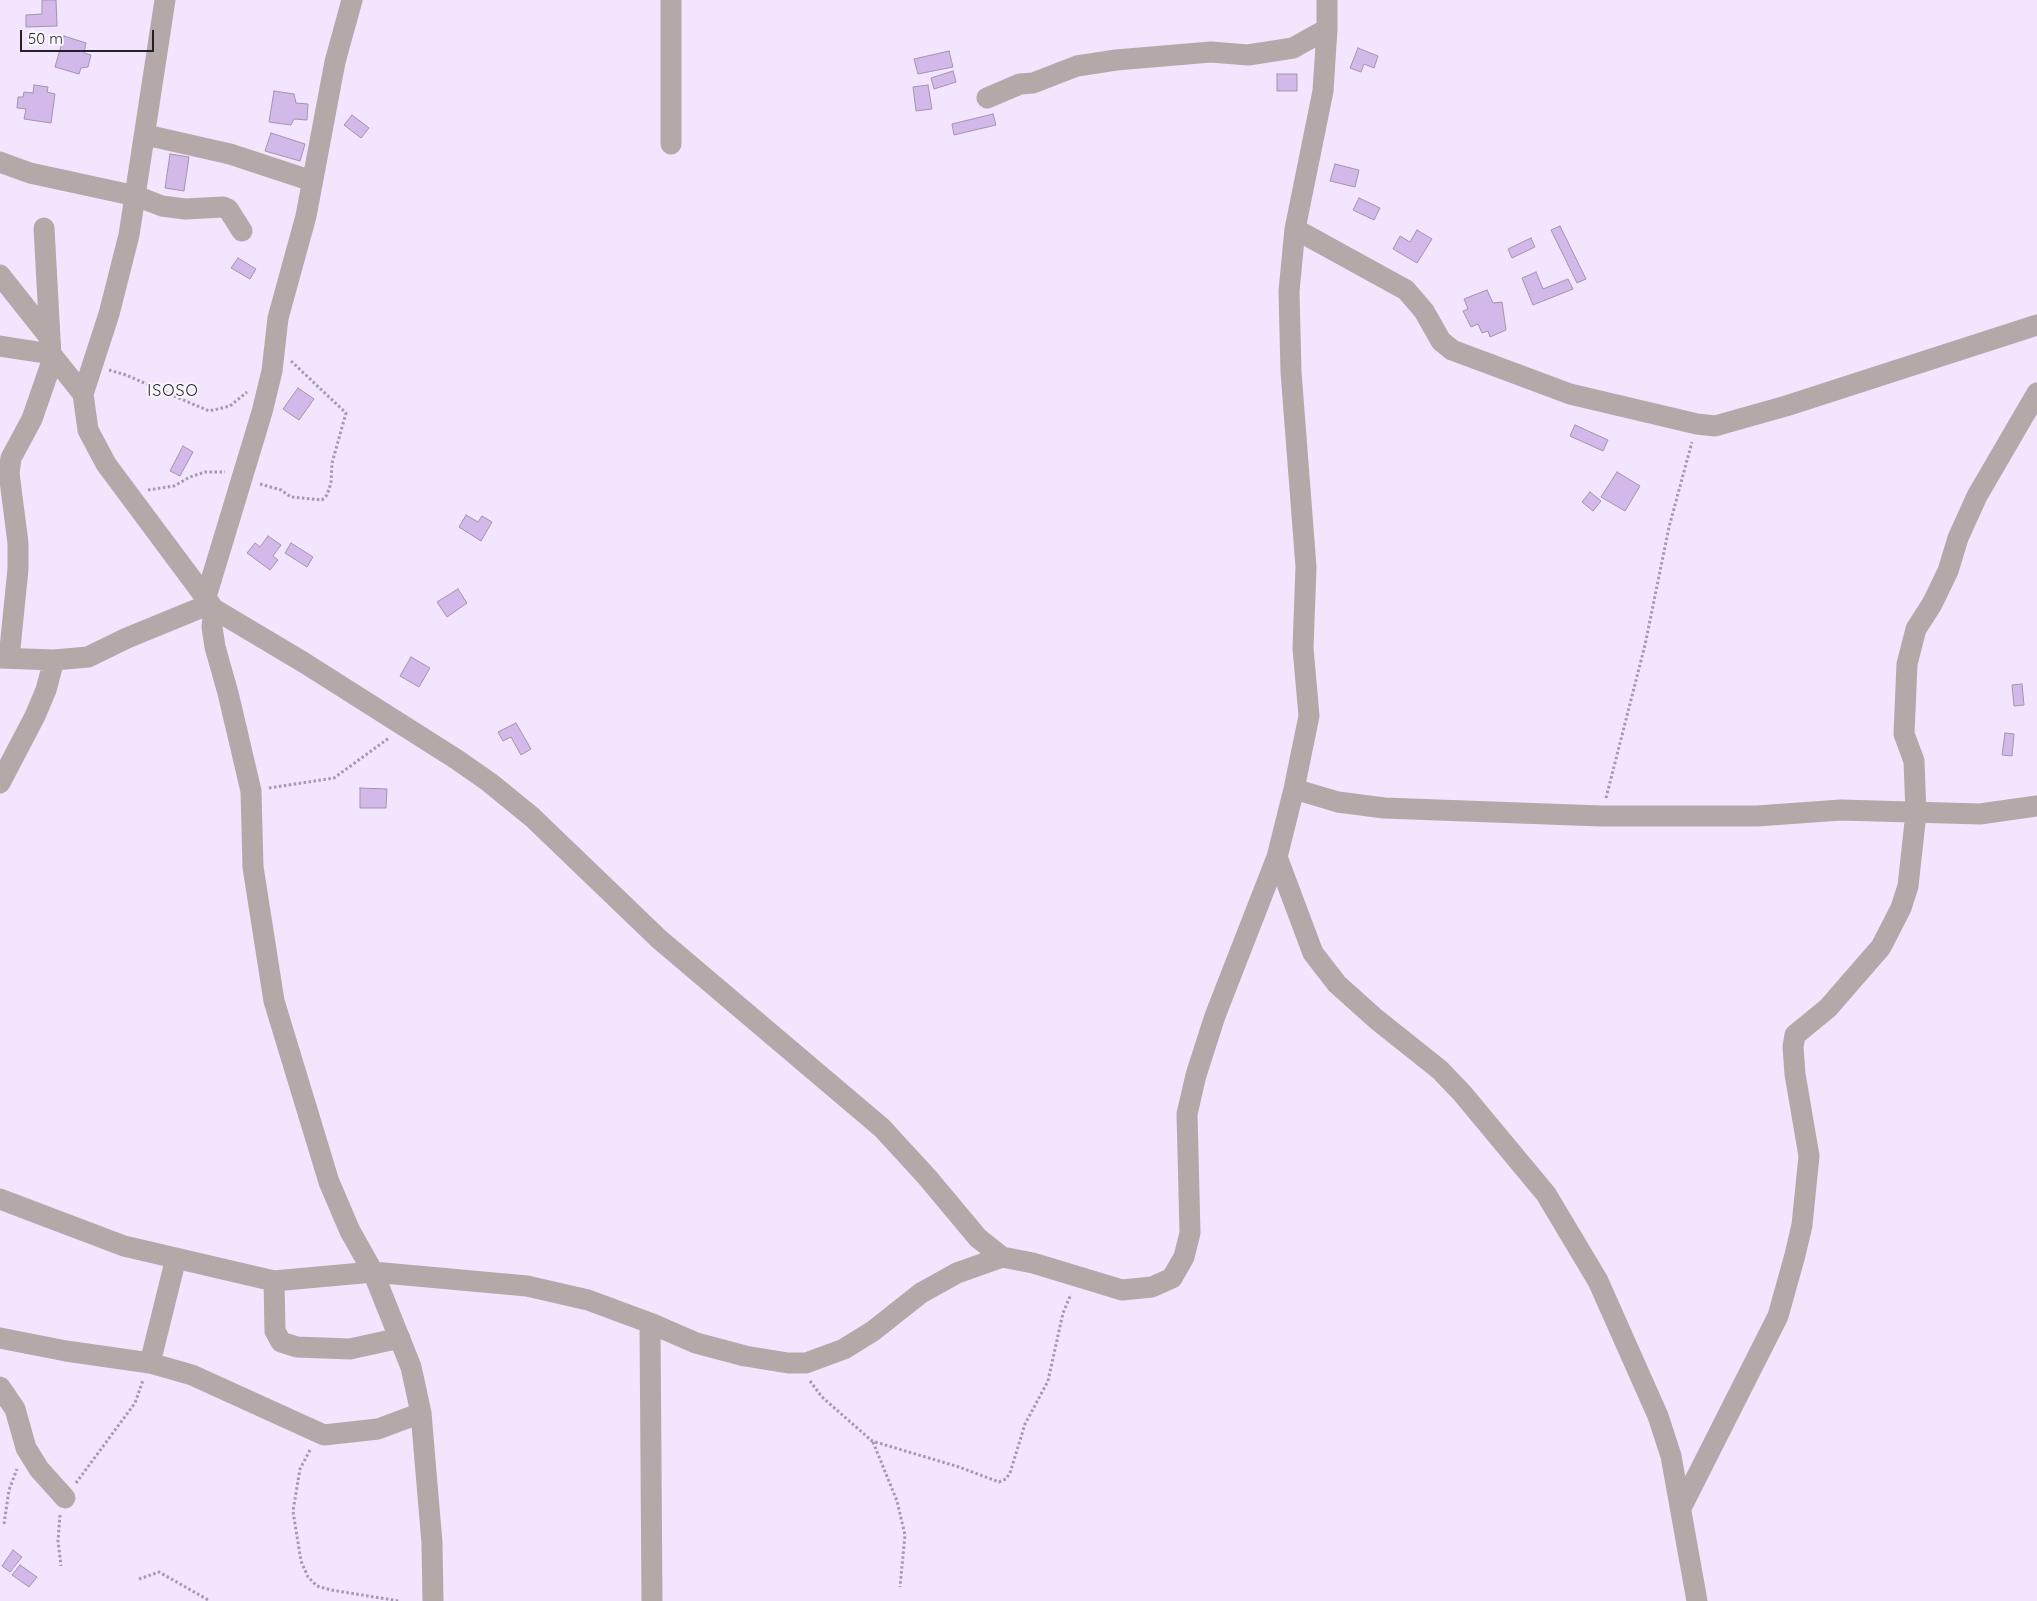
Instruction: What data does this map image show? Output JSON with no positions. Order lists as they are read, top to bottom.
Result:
{
  "districts": ["ISOSO"],
  "scale_bar": "50 m"
}
